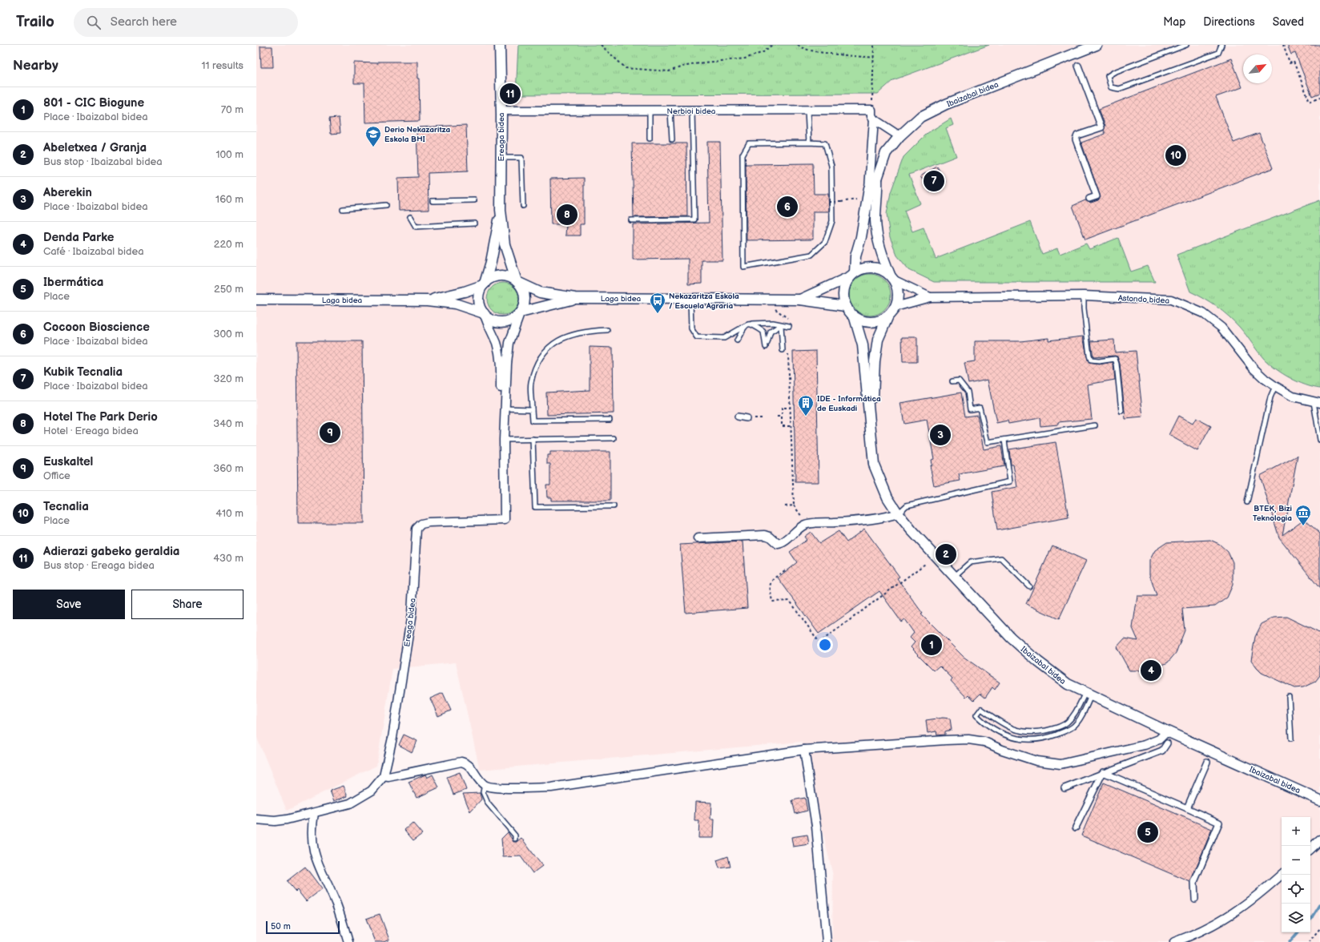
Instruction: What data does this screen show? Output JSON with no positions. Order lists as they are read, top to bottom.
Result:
{
  "streets": {
    "street": [
      "Ibaizabal bidea",
      "Nerbioi bidea",
      "Ereaga bidea",
      "Laga bidea",
      "Astondo bidea"
    ]
  },
  "crossings": [
    ["Ibaizabal bidea", "Laga bidea"],
    ["Ibaizabal bidea", "Astondo bidea"],
    ["Nerbioi bidea", "Ereaga bidea"],
    ["Ereaga bidea", "Laga bidea"],
    ["Laga bidea", "Astondo bidea"]
  ],
  "places": {
    "school or university": ["Derio Nekazaritza Eskola BHI"],
    "bus stop": ["Nekazaritza Eskola / Escuela Agraria"],
    "building": ["IDE - Informática de Euskadi"],
    "museum": ["BTEK, Bizi Teknologia"]
  },
  "scale_bar": "50 m",
  "north": "top right",
  "page": {
    "header": "Trailo",
    "search": "Search here",
    "nav": ["Map", "Directions", "Saved"],
    "heading": ["Nearby", "11 results"],
    "pins": [
      "11",
      "10",
      "7",
      "6",
      "8",
      "9",
      "3",
      "2",
      "1",
      "4",
      "5"
    ],
    "list": [
      {
        "mark": "1",
        "name": "801 - CIC Biogune",
        "note": "Place · Ibaizabal bidea",
        "value": "70 m"
      },
      {
        "mark": "2",
        "name": "Abeletxea / Granja",
        "note": "Bus stop · Ibaizabal bidea",
        "value": "100 m"
      },
      {
        "mark": "3",
        "name": "Aberekin",
        "note": "Place · Ibaizabal bidea",
        "value": "160 m"
      },
      {
        "mark": "4",
        "name": "Denda Parke",
        "note": "Café · Ibaizabal bidea",
        "value": "220 m"
      },
      {
        "mark": "5",
        "name": "Ibermática",
        "note": "Place",
        "value": "250 m"
      },
      {
        "mark": "6",
        "name": "Cocoon Bioscience",
        "note": "Place · Ibaizabal bidea",
        "value": "300 m"
      },
      {
        "mark": "7",
        "name": "Kubik Tecnalia",
        "note": "Place · Ibaizabal bidea",
        "value": "320 m"
      },
      {
        "mark": "8",
        "name": "Hotel The Park Derio",
        "note": "Hotel · Ereaga bidea",
        "value": "340 m"
      },
      {
        "mark": "9",
        "name": "Euskaltel",
        "note": "Office",
        "value": "360 m"
      },
      {
        "mark": "10",
        "name": "Tecnalia",
        "note": "Place",
        "value": "410 m"
      },
      {
        "mark": "11",
        "name": "Adierazi gabeko geraldia",
        "note": "Bus stop · Ereaga bidea",
        "value": "430 m"
      }
    ],
    "buttons": ["Save", "Share"],
    "map_buttons": ["+", "−"],
    "scale": "50 m"
  }
}
